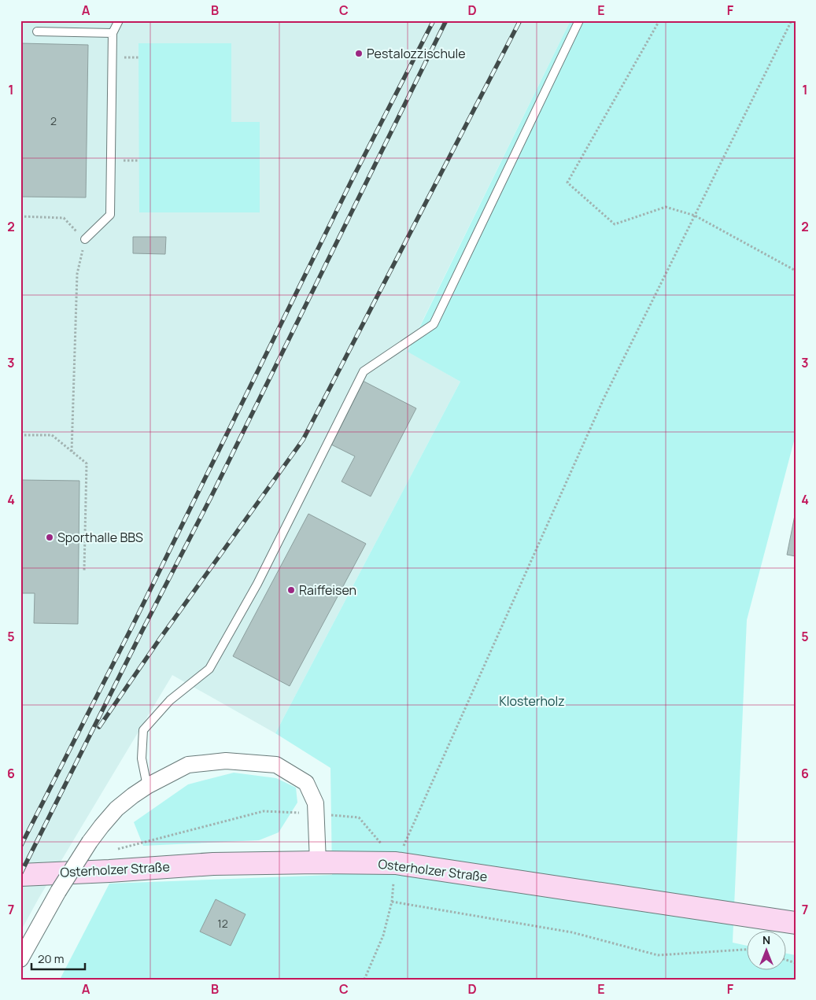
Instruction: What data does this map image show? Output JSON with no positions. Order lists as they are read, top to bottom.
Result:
{
  "streets": {
    "street": ["Osterholzer Straße"]
  },
  "parks": ["Klosterholz"],
  "places": ["Pestalozzischule", "Sporthalle BBS", "Raiffeisen"],
  "house_numbers": ["2", "12"],
  "scale_bar": "20 m",
  "north": "top",
  "grid": {
    "columns": [
      "A",
      "B",
      "C",
      "D",
      "E",
      "F"
    ],
    "rows": [
      "1",
      "2",
      "3",
      "4",
      "5",
      "6",
      "7"
    ]
  }
}
